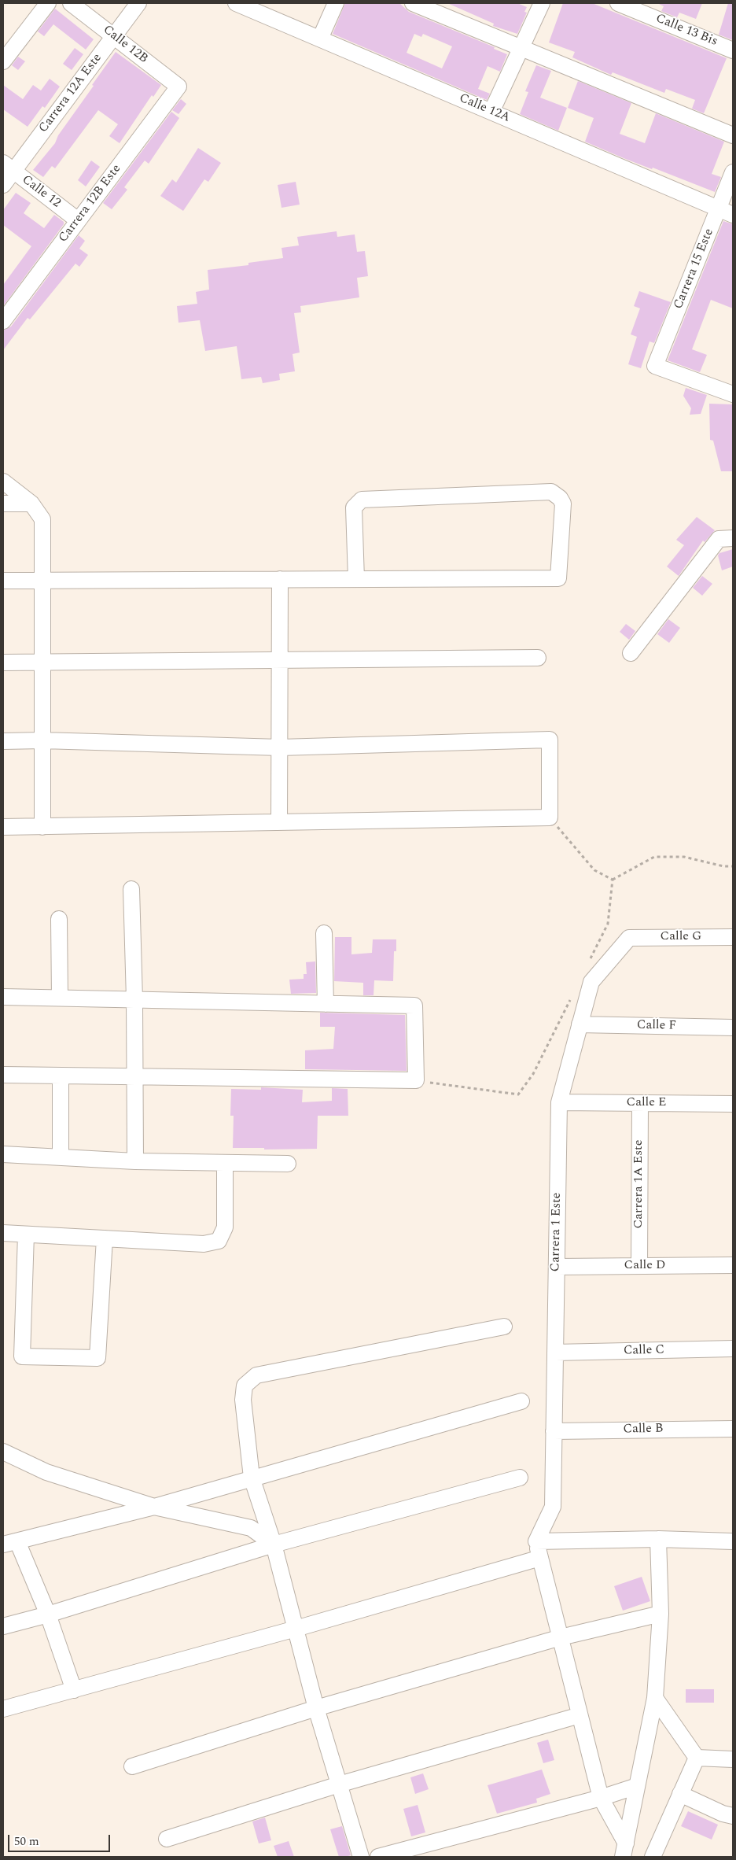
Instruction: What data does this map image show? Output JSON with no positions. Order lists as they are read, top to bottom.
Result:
{
  "streets": {
    "street": [
      "Calle 13 Bis",
      "Calle 12B",
      "Carrera 12A Este",
      "Calle 12A",
      "Calle 12",
      "Carrera 12B Este",
      "Carrera 15 Este",
      "Calle G",
      "Calle F",
      "Calle E",
      "Carrera 1A Este",
      "Carrera 1 Este",
      "Calle D",
      "Calle C",
      "Calle B"
    ]
  },
  "crossings": [
    ["Calle 12B", "Carrera 12A Este"],
    ["Calle 12B", "Carrera 12B Este"],
    ["Carrera 12A Este", "Calle 12"],
    ["Calle 12A", "Carrera 15 Este"],
    ["Calle 12", "Carrera 12B Este"],
    ["Calle G", "Carrera 1 Este"],
    ["Calle F", "Carrera 1 Este"],
    ["Calle E", "Carrera 1A Este"],
    ["Calle E", "Carrera 1 Este"],
    ["Carrera 1A Este", "Calle D"],
    ["Carrera 1 Este", "Calle D"],
    ["Carrera 1 Este", "Calle C"],
    ["Carrera 1 Este", "Calle B"]
  ],
  "scale_bar": "50 m"
}
